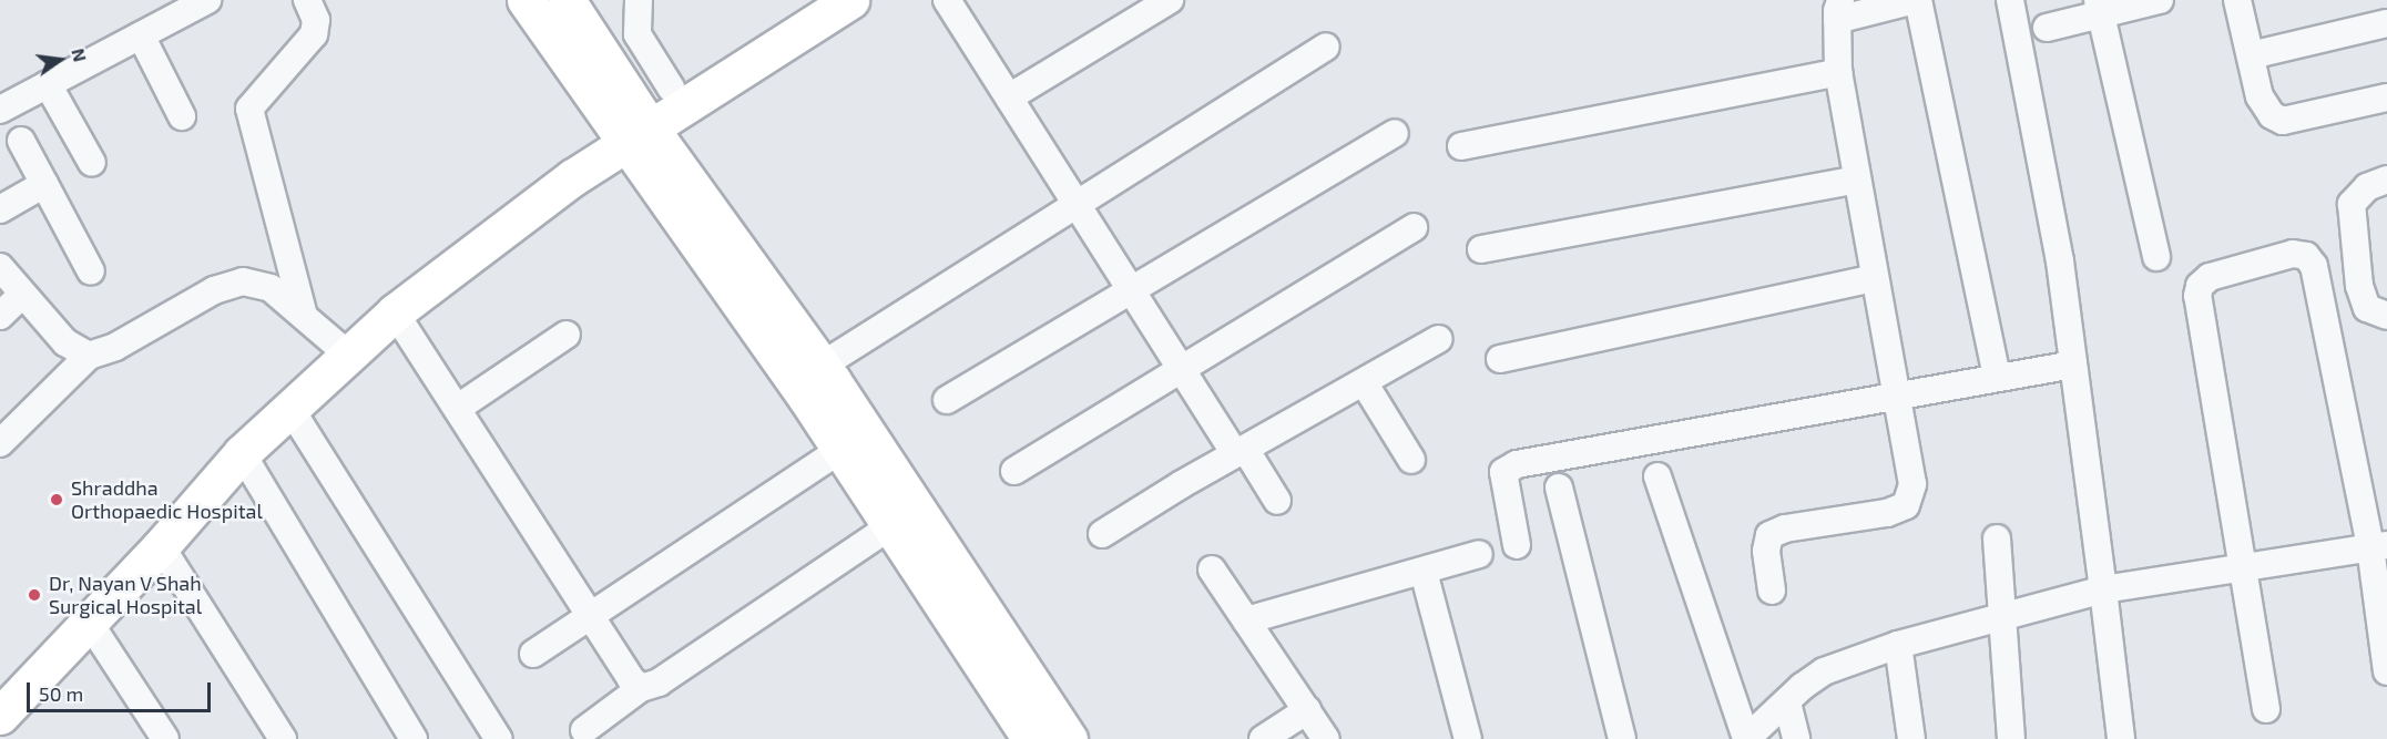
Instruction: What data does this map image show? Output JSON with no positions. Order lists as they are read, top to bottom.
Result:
{
  "places": ["Shraddha Orthopaedic Hospital", "Dr, Nayan V Shah Surgical Hospital"],
  "scale_bar": "50 m",
  "north": "right"
}
